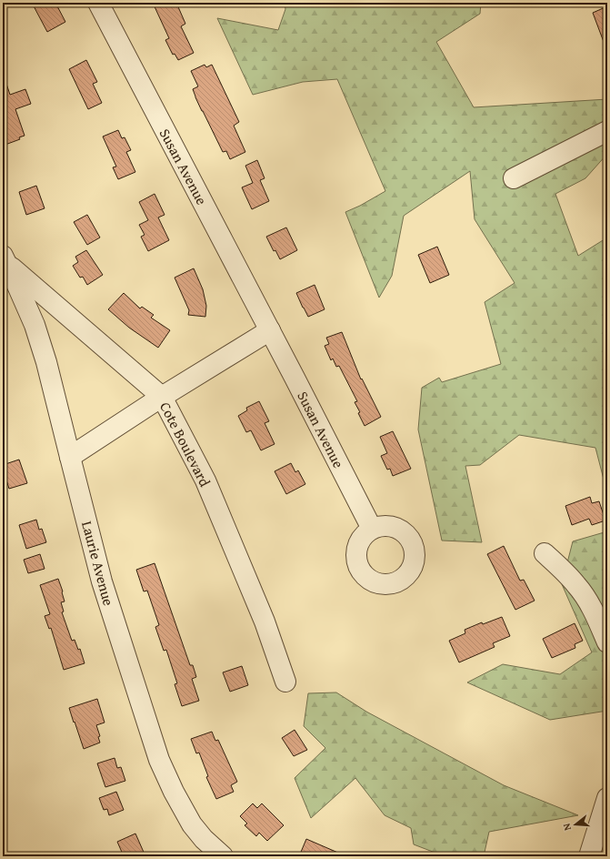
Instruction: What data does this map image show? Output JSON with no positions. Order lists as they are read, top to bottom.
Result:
{
  "streets": {
    "street": ["Susan Avenue", "Cote Boulevard", "Laurie Avenue"]
  },
  "crossings": [
    ["Cote Boulevard", "Laurie Avenue"]
  ],
  "north": "left"
}
